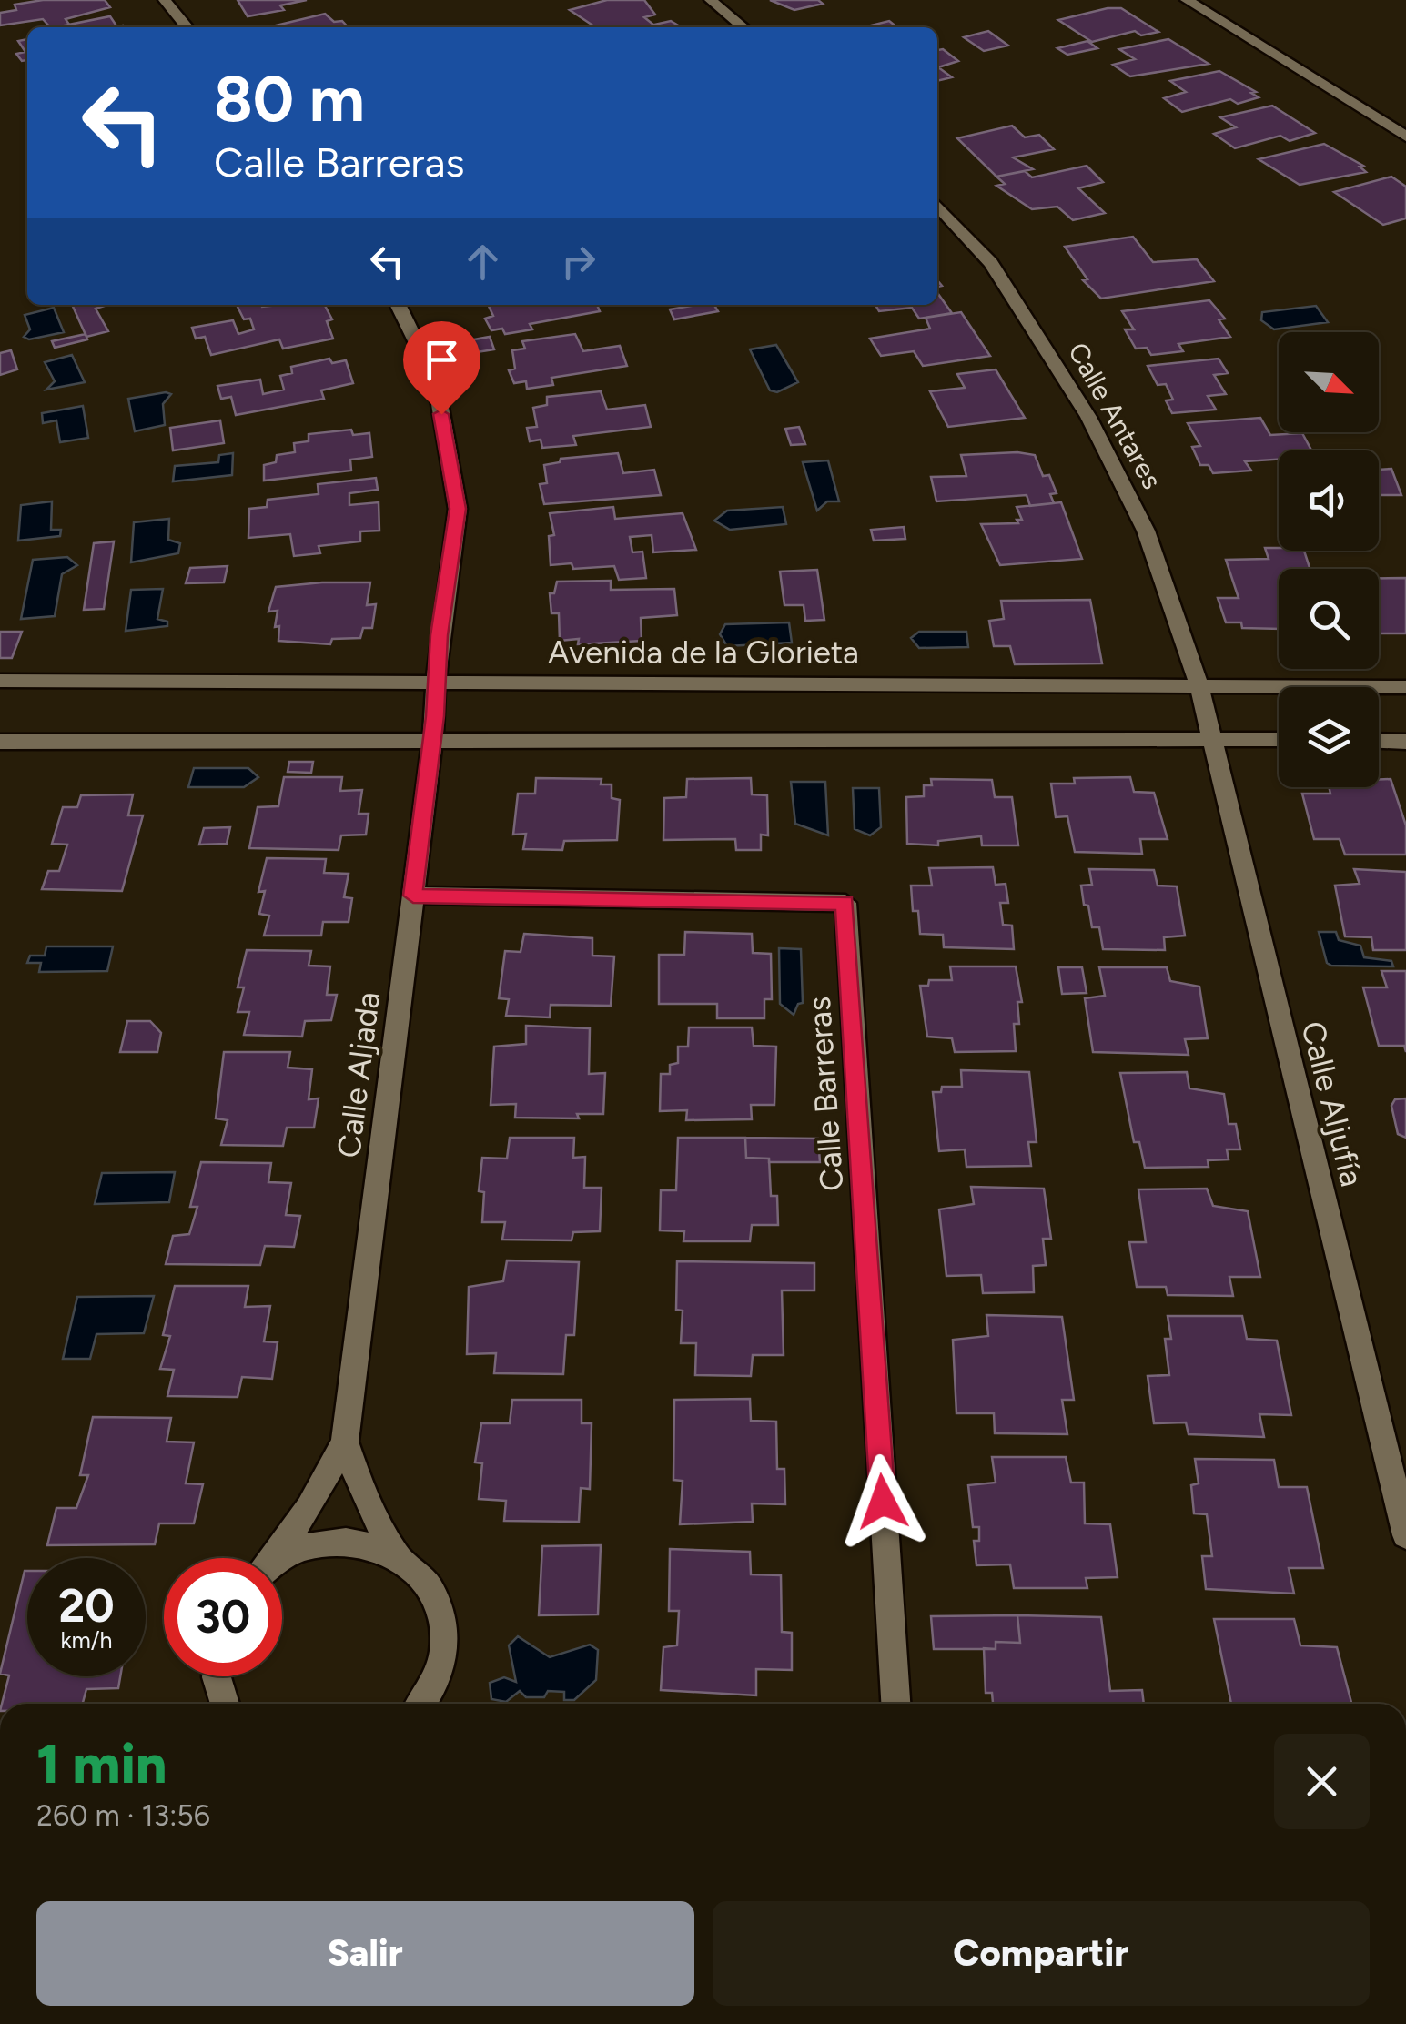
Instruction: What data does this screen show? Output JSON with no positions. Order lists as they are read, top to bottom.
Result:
{
  "streets": {
    "street": [
      "Calle Antares",
      "Avenida de la Glorieta",
      "Calle Aljada",
      "Calle Barreras",
      "Calle Aljufía"
    ]
  },
  "crossings": [
    ["Calle Antares", "Avenida de la Glorieta"],
    ["Calle Antares", "Calle Aljufía"],
    ["Avenida de la Glorieta", "Calle Aljada"],
    ["Avenida de la Glorieta", "Calle Aljufía"],
    ["Calle Aljada", "Calle Barreras"]
  ],
  "north": "bottom right",
  "page": {
    "turn": ["80 m", "Calle Barreras"],
    "speed": "20 km/h",
    "limit": "30",
    "heading": ["1 min", "260 m · 13:56"],
    "buttons": ["Salir", "Compartir"]
  }
}
